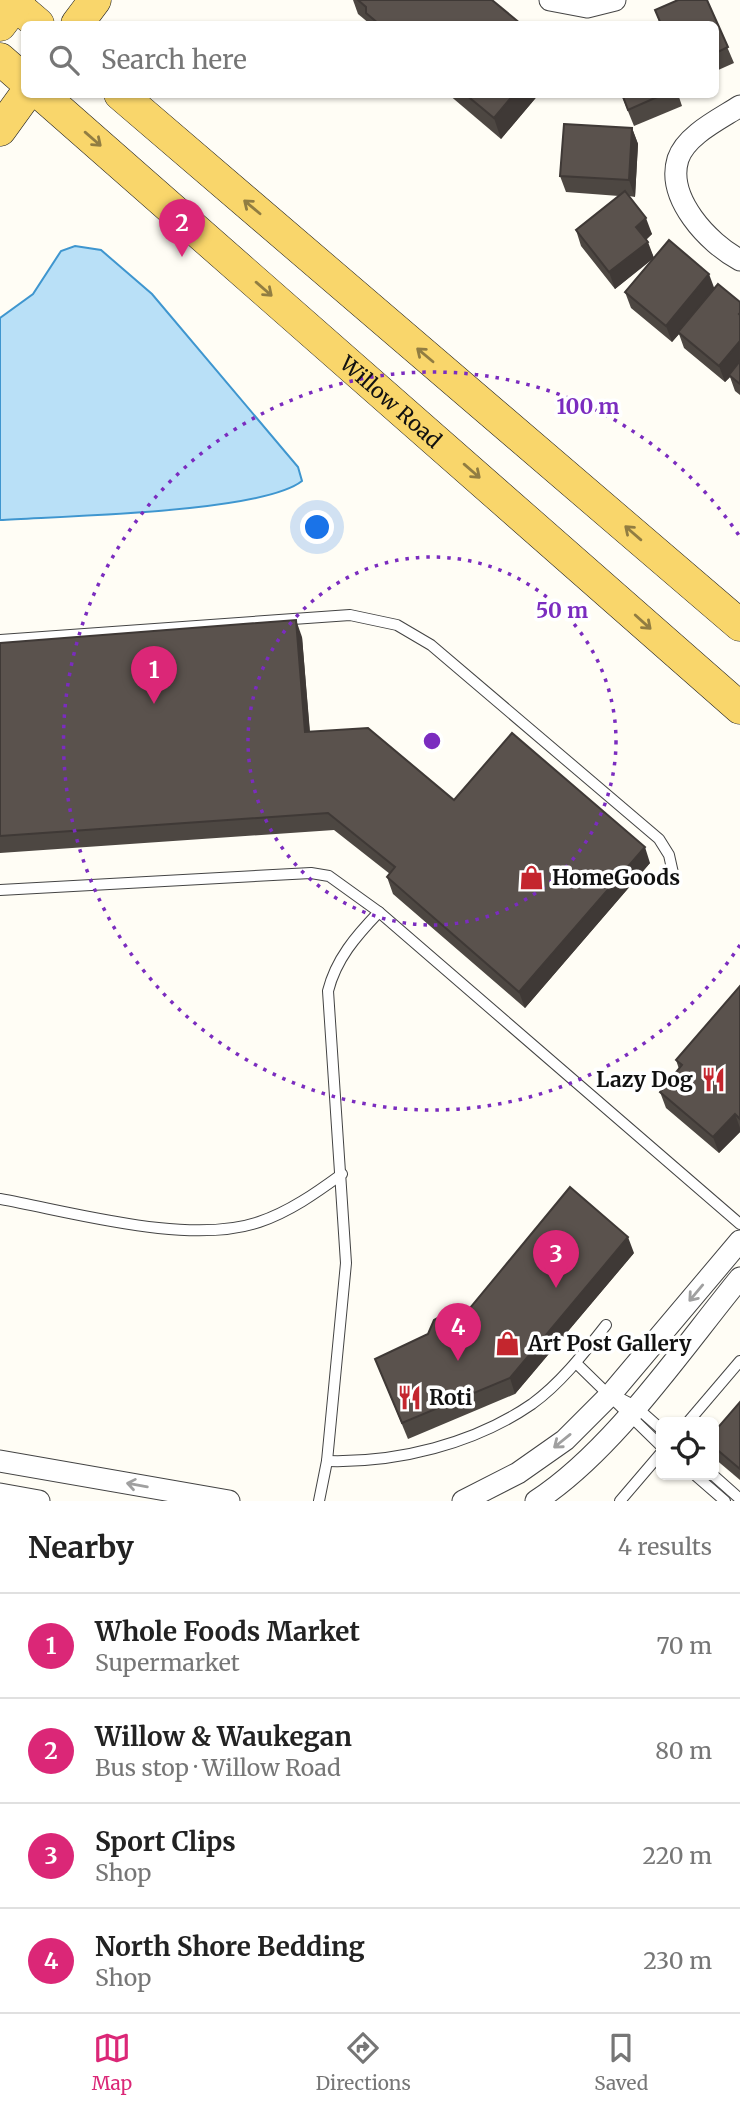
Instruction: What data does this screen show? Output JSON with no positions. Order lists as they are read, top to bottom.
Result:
{
  "streets": {
    "main road": ["Willow Road"]
  },
  "places": {
    "shop": ["HomeGoods", "Art Post Gallery"],
    "restaurant": ["Lazy Dog", "Roti"]
  },
  "page": {
    "search": "Search here",
    "pins": [
      "2",
      "1",
      "3",
      "4"
    ],
    "heading": ["Nearby", "4 results"],
    "list": [
      {
        "mark": "1",
        "name": "Whole Foods Market",
        "note": "Supermarket",
        "value": "70 m"
      },
      {
        "mark": "2",
        "name": "Willow & Waukegan",
        "note": "Bus stop · Willow Road",
        "value": "80 m"
      },
      {
        "mark": "3",
        "name": "Sport Clips",
        "note": "Shop",
        "value": "220 m"
      },
      {
        "mark": "4",
        "name": "North Shore Bedding",
        "note": "Shop",
        "value": "230 m"
      }
    ],
    "nav": ["Map", "Directions", "Saved"]
  },
  "rings": ["100 m", "50 m"]
}
